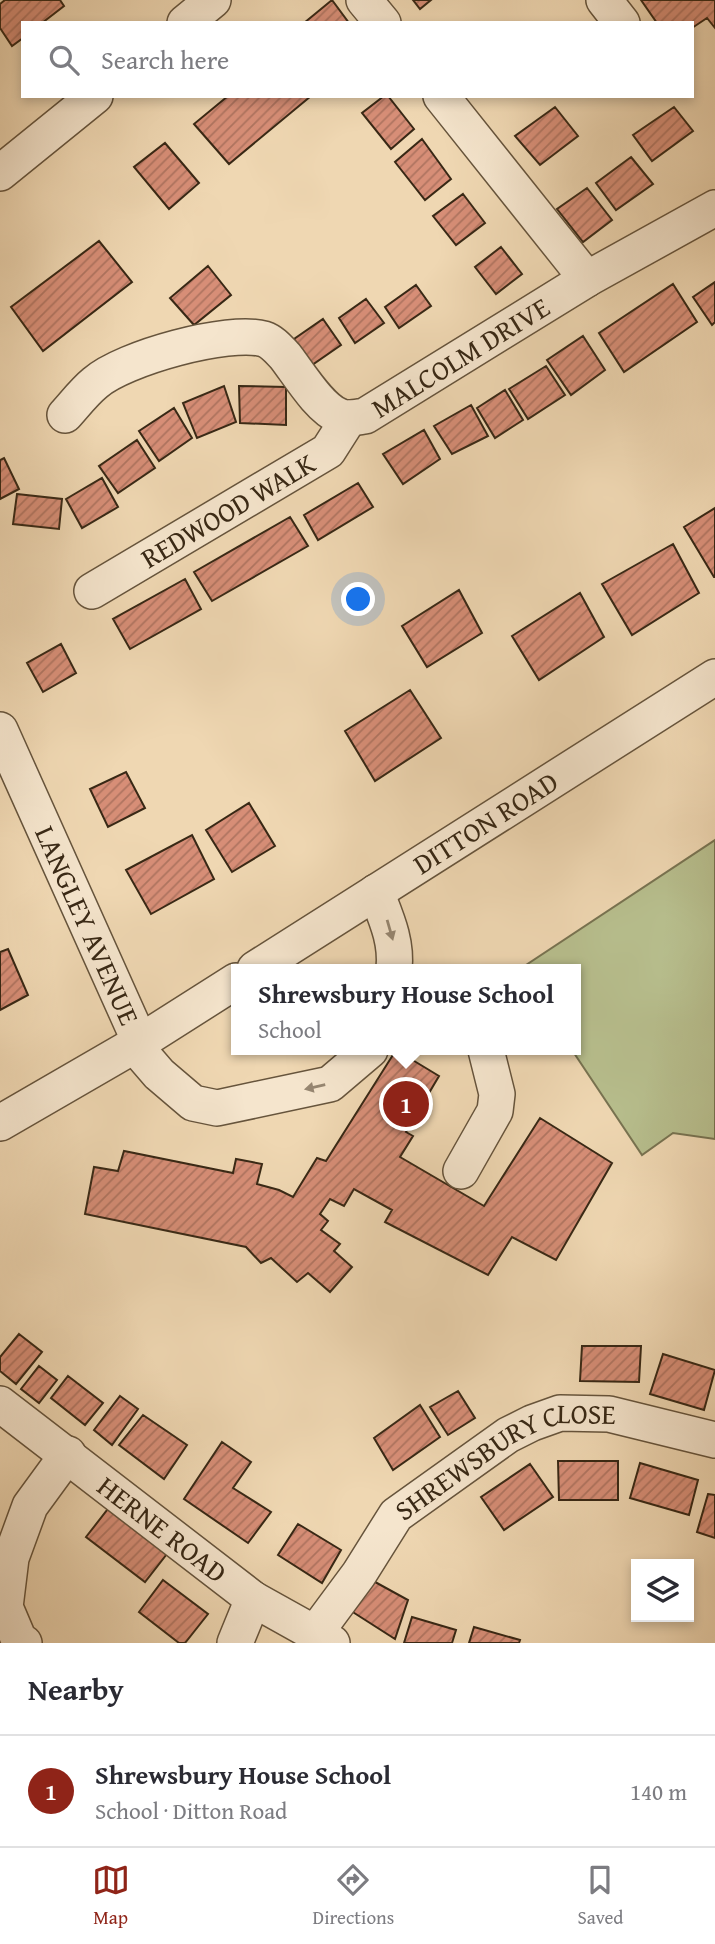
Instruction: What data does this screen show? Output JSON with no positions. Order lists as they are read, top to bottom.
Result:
{
  "streets": {
    "street": [
      "MALCOLM DRIVE",
      "REDWOOD WALK",
      "DITTON ROAD",
      "LANGLEY AVENUE",
      "SHREWSBURY CLOSE",
      "HERNE ROAD"
    ]
  },
  "crossings": [
    ["MALCOLM DRIVE", "REDWOOD WALK"],
    ["SHREWSBURY CLOSE", "HERNE ROAD"]
  ],
  "one_way": ["LANGLEY AVENUE"],
  "page": {
    "search": "Search here",
    "popup": ["Shrewsbury House School", "School"],
    "pins": "1",
    "heading": "Nearby",
    "list": [
      {
        "mark": "1",
        "name": "Shrewsbury House School",
        "note": "School · Ditton Road",
        "value": "140 m"
      }
    ],
    "nav": ["Map", "Directions", "Saved"]
  }
}
